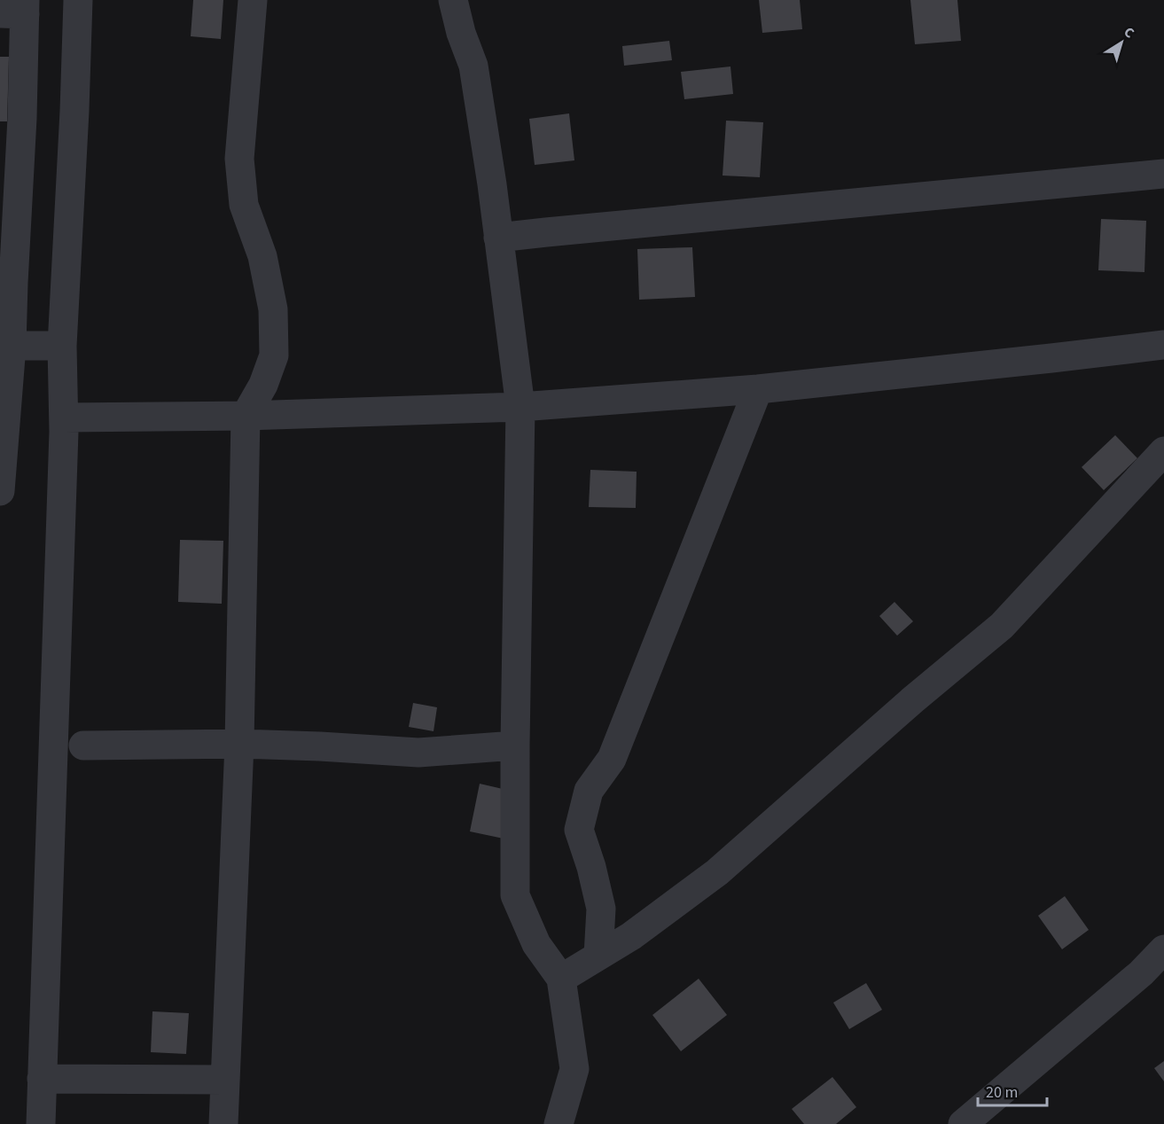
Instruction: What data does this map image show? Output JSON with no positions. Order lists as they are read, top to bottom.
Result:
{
  "scale_bar": "20 m",
  "north": "top right"
}
